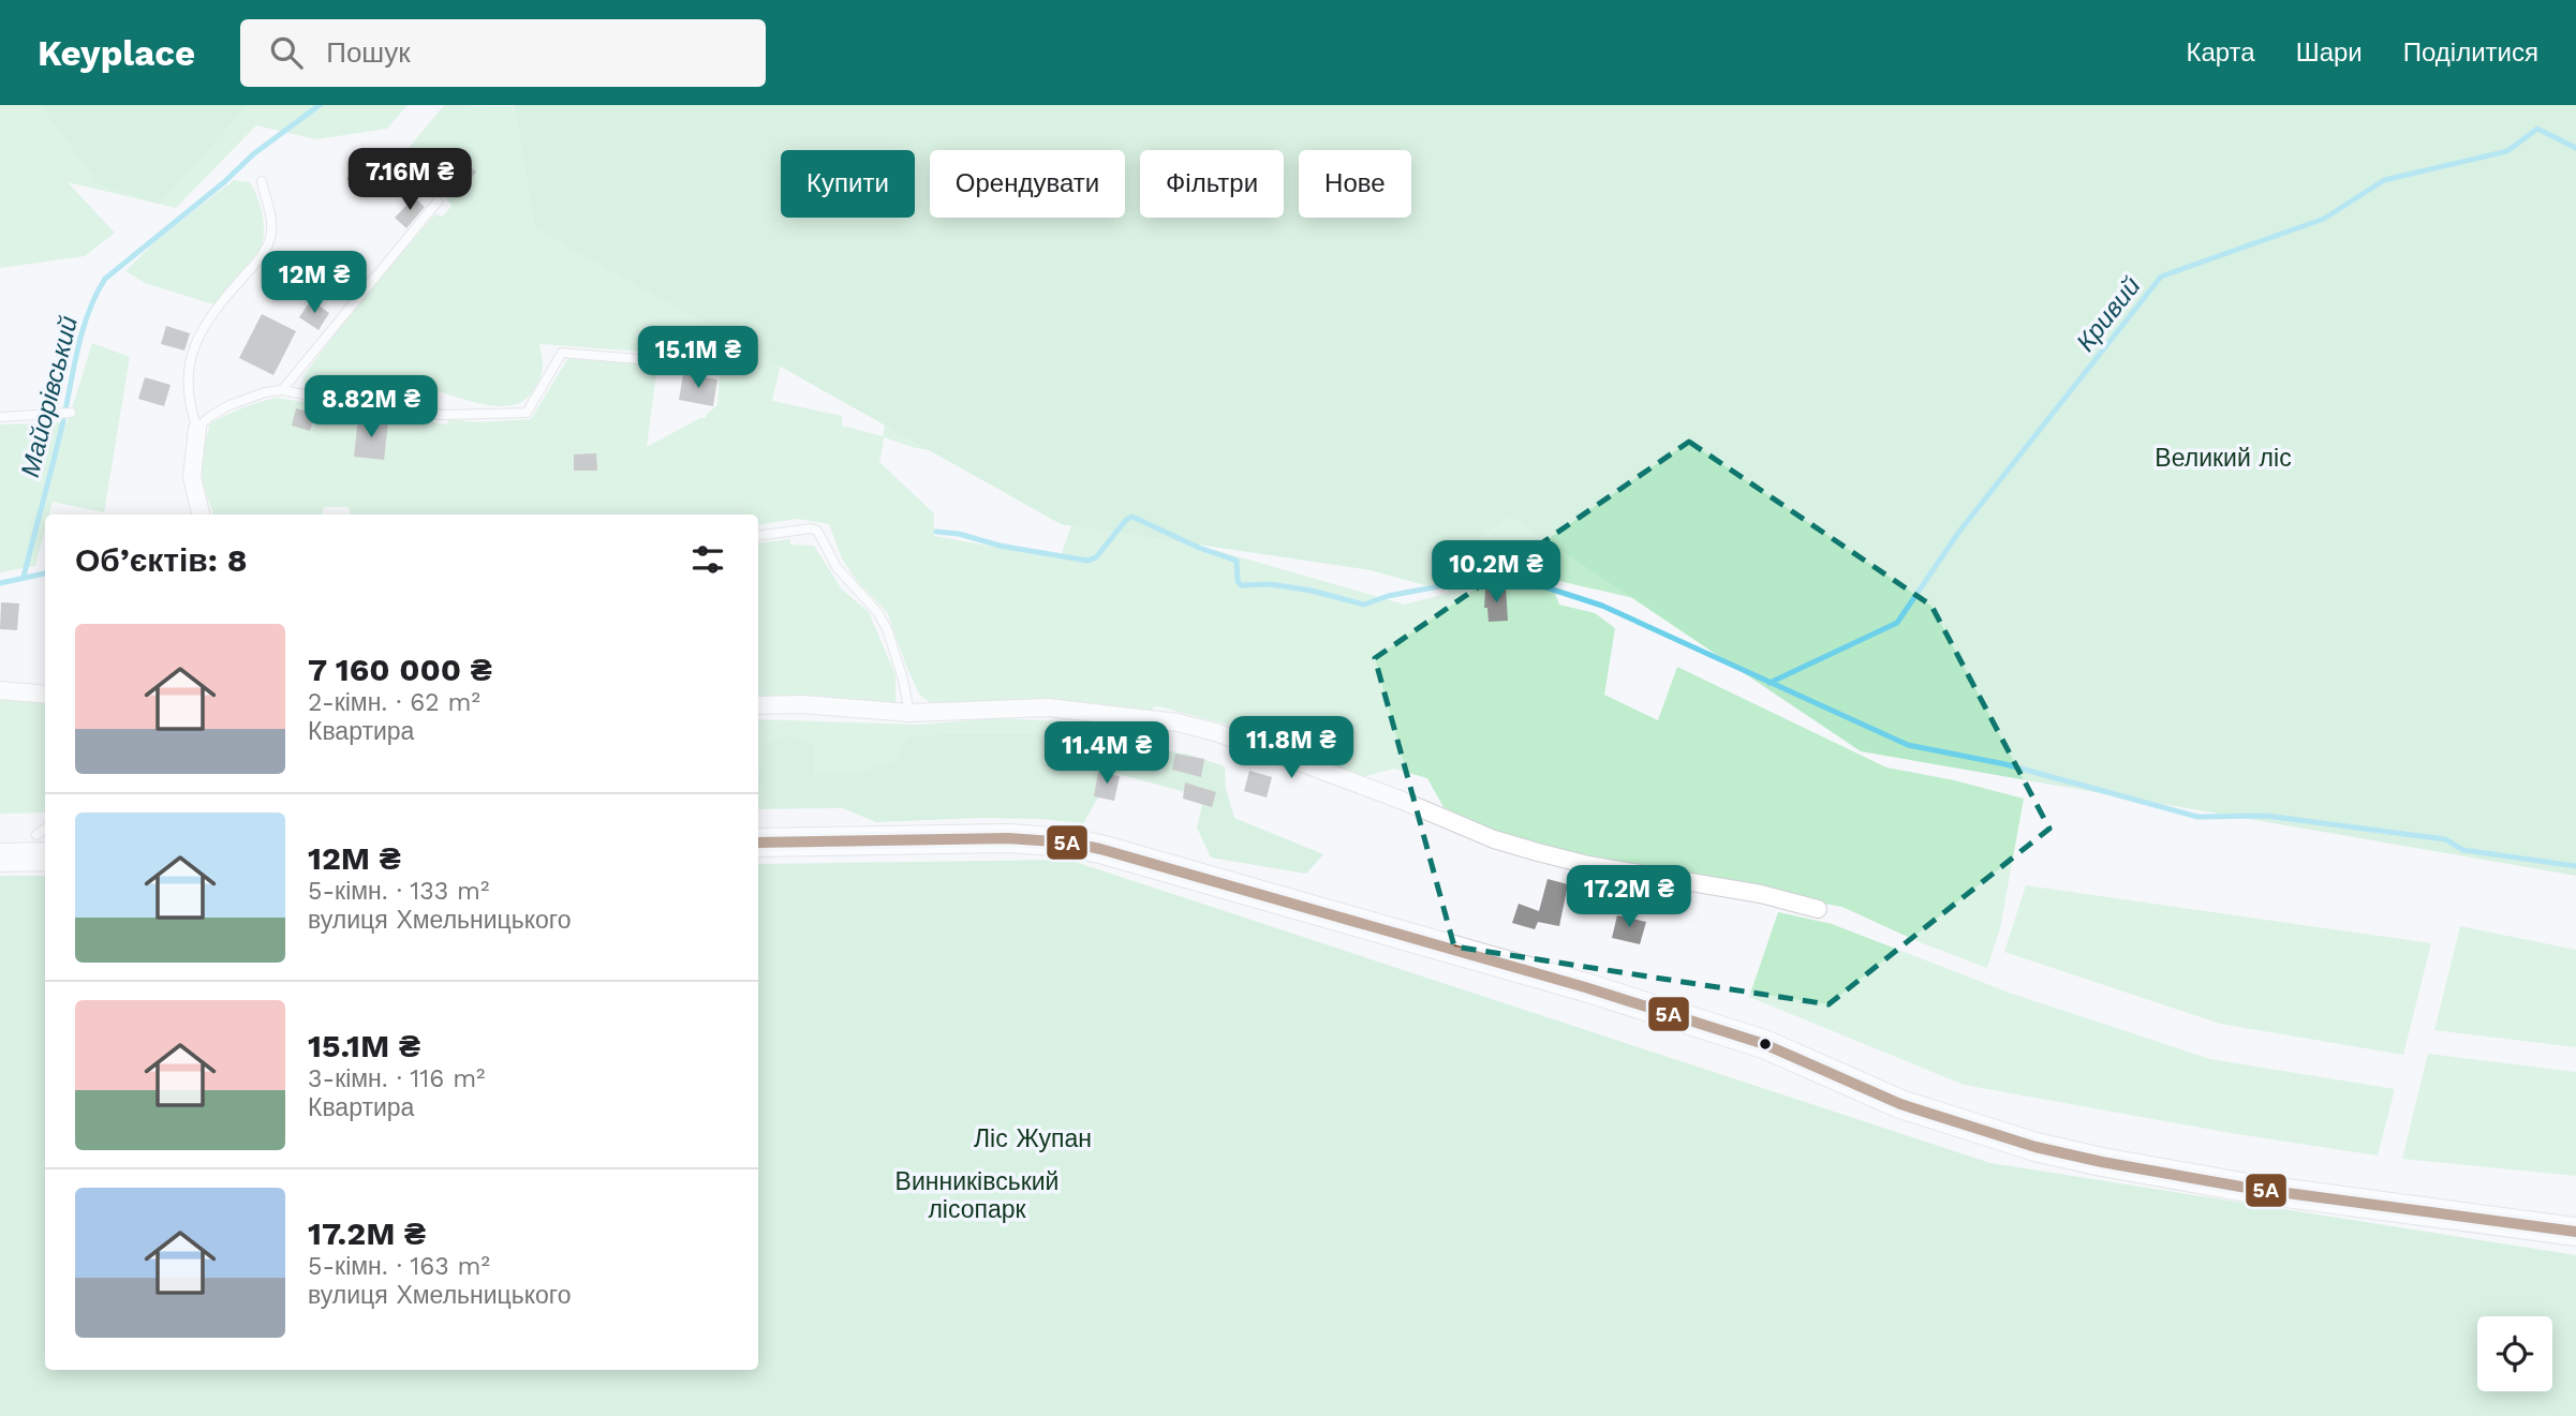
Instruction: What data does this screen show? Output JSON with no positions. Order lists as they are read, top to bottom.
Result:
{
  "water": ["Кривий", "Майорівський"],
  "parks": ["Великий ліс", "Ліс Жупан", "Винниківський лісопарк"],
  "lines": ["transit line 5А"],
  "page": {
    "header": "Keyplace",
    "search": "Пошук",
    "nav": ["Карта", "Шари", "Поділитися"],
    "price": [
      "7.16M ₴",
      "12M ₴",
      "15.1M ₴",
      "8.82M ₴",
      "10.2M ₴",
      "11.8M ₴",
      "11.4M ₴",
      "17.2M ₴"
    ],
    "chip": [
      "Купити",
      "Орендувати",
      "Фільтри",
      "Нове"
    ],
    "heading": "Об’єктів: 8",
    "list": [
      {
        "name": "7 160 000 ₴",
        "note": "2-кімн. · 62 m² · Квартира"
      },
      {
        "name": "12M ₴",
        "note": "5-кімн. · 133 m² · вулиця Хмельницького"
      },
      {
        "name": "15.1M ₴",
        "note": "3-кімн. · 116 m² · Квартира"
      },
      {
        "name": "17.2M ₴",
        "note": "5-кімн. · 163 m² · вулиця Хмельницького"
      }
    ]
  }
}
